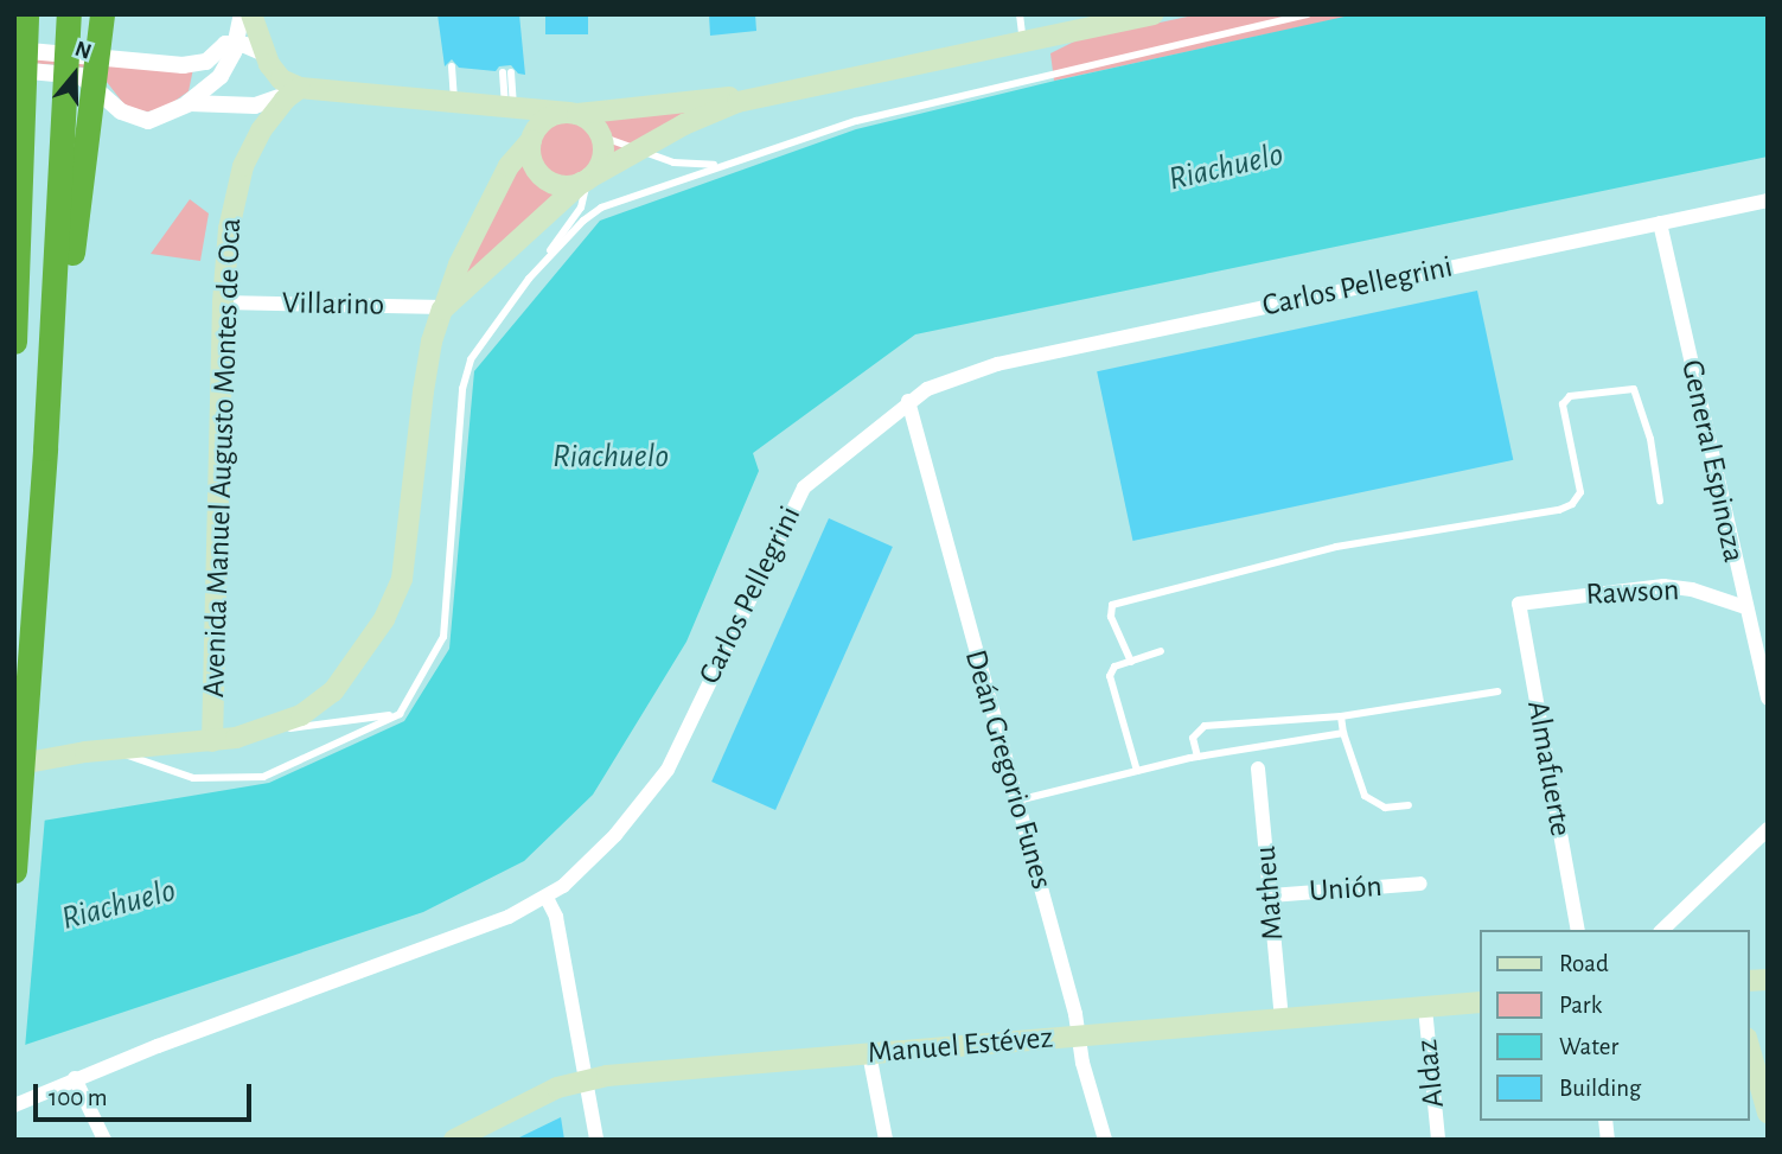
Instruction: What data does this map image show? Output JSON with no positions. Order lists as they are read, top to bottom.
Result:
{
  "streets": {
    "main road": ["Avenida Manuel Augusto Montes de Oca", "Manuel Estévez"],
    "street": [
      "Carlos Pellegrini",
      "Villarino",
      "General Espinoza",
      "Rawson",
      "Almafuerte",
      "Deán Gregorio Funes",
      "Unión",
      "Matheu",
      "Aldaz"
    ]
  },
  "crossings": [
    ["Carlos Pellegrini", "General Espinoza"],
    ["Carlos Pellegrini", "Deán Gregorio Funes"],
    ["Villarino", "Avenida Manuel Augusto Montes de Oca"],
    ["General Espinoza", "Rawson"],
    ["Rawson", "Almafuerte"],
    ["Deán Gregorio Funes", "Manuel Estévez"],
    ["Unión", "Matheu"],
    ["Matheu", "Manuel Estévez"],
    ["Manuel Estévez", "Aldaz"]
  ],
  "water": ["Riachuelo"],
  "legend": [
    "Road",
    "Park",
    "Water",
    "Building"
  ],
  "scale_bar": "100 m",
  "north": "top"
}
